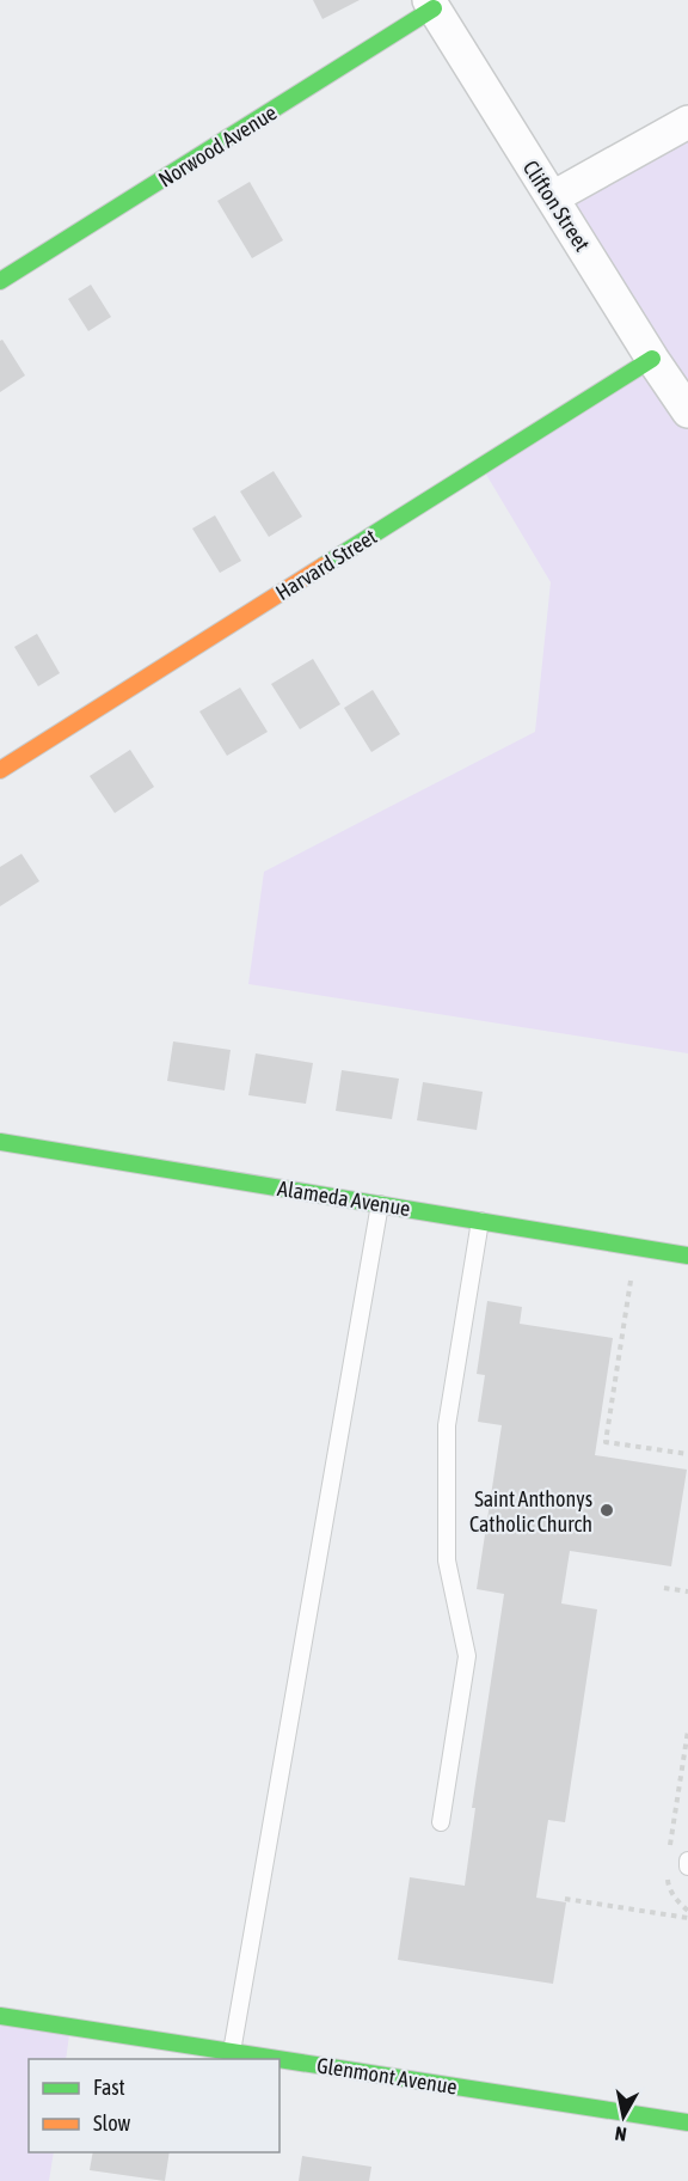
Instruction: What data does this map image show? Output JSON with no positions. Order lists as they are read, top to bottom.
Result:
{
  "streets": {
    "street": [
      "Norwood Avenue",
      "Clifton Street",
      "Harvard Street",
      "Alameda Avenue",
      "Glenmont Avenue"
    ]
  },
  "crossings": [
    ["Norwood Avenue", "Clifton Street"],
    ["Clifton Street", "Harvard Street"]
  ],
  "places": ["Saint Anthonys Catholic Church"],
  "legend": ["Fast", "Slow"],
  "north": "bottom"
}
